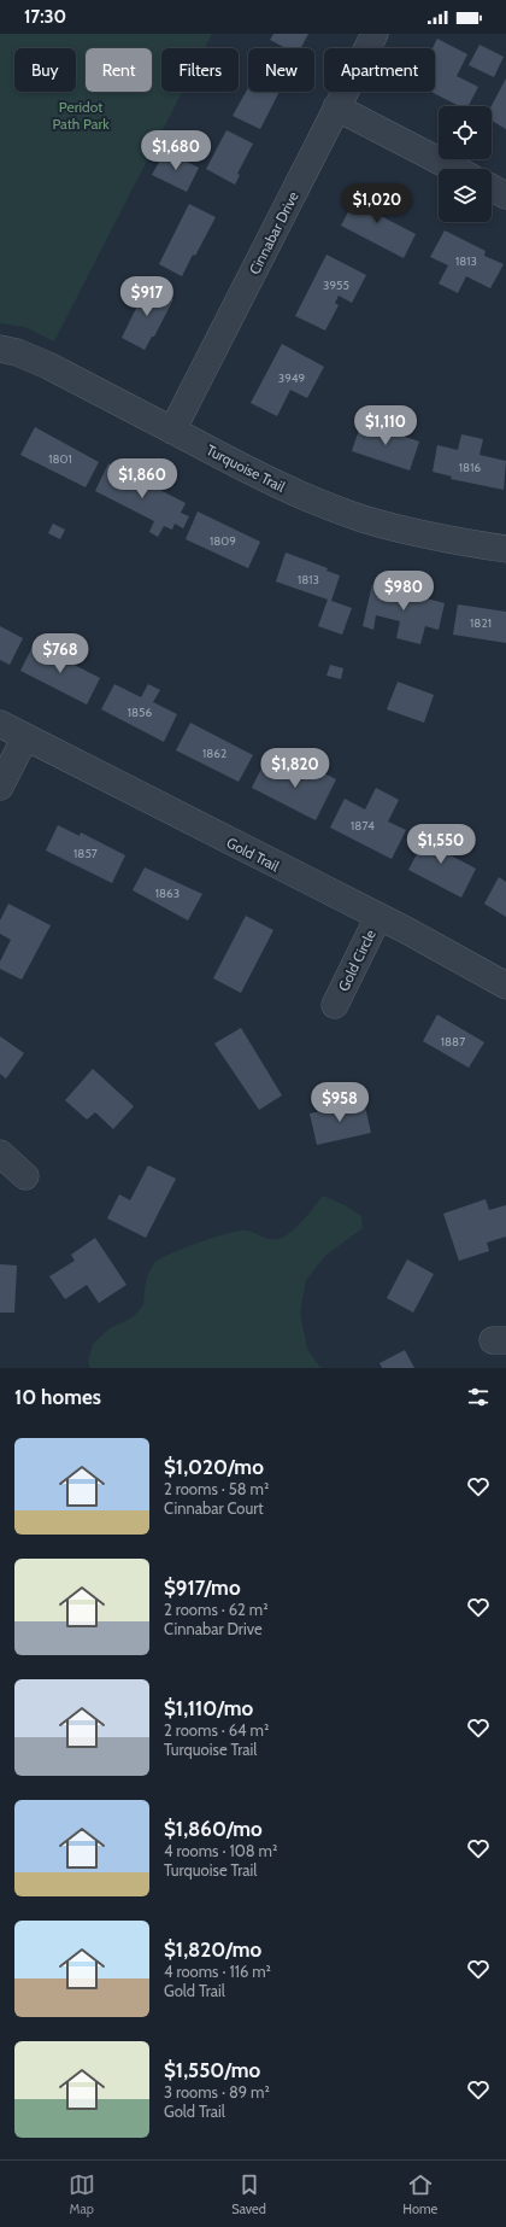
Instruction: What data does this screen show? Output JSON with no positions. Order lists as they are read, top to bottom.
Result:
{
  "streets": {
    "street": [
      "Cinnabar Drive",
      "Turquoise Trail",
      "Gold Trail",
      "Gold Circle"
    ]
  },
  "crossings": [
    ["Cinnabar Drive", "Turquoise Trail"],
    ["Gold Trail", "Gold Circle"]
  ],
  "parks": ["Peridot Path Park"],
  "house_numbers": [
    "1813",
    "3955",
    "3949",
    "1801",
    "1816",
    "1809",
    "1813",
    "1821",
    "1856",
    "1862",
    "1874",
    "1857",
    "1863",
    "1887"
  ],
  "page": {
    "status": "17:30",
    "chip": [
      "Buy",
      "Rent",
      "Filters",
      "New",
      "Apartment"
    ],
    "price": [
      "$1,680",
      "$1,020",
      "$917",
      "$1,110",
      "$1,860",
      "$980",
      "$768",
      "$1,820",
      "$1,550",
      "$958"
    ],
    "heading": "10 homes",
    "list": [
      {
        "name": "$1,020/mo",
        "note": "2 rooms · 58 m² · Cinnabar Court"
      },
      {
        "name": "$917/mo",
        "note": "2 rooms · 62 m² · Cinnabar Drive"
      },
      {
        "name": "$1,110/mo",
        "note": "2 rooms · 64 m² · Turquoise Trail"
      },
      {
        "name": "$1,860/mo",
        "note": "4 rooms · 108 m² · Turquoise Trail"
      },
      {
        "name": "$1,820/mo",
        "note": "4 rooms · 116 m² · Gold Trail"
      },
      {
        "name": "$1,550/mo",
        "note": "3 rooms · 89 m² · Gold Trail"
      }
    ],
    "tabs": ["Map", "Saved", "Home"]
  }
}
